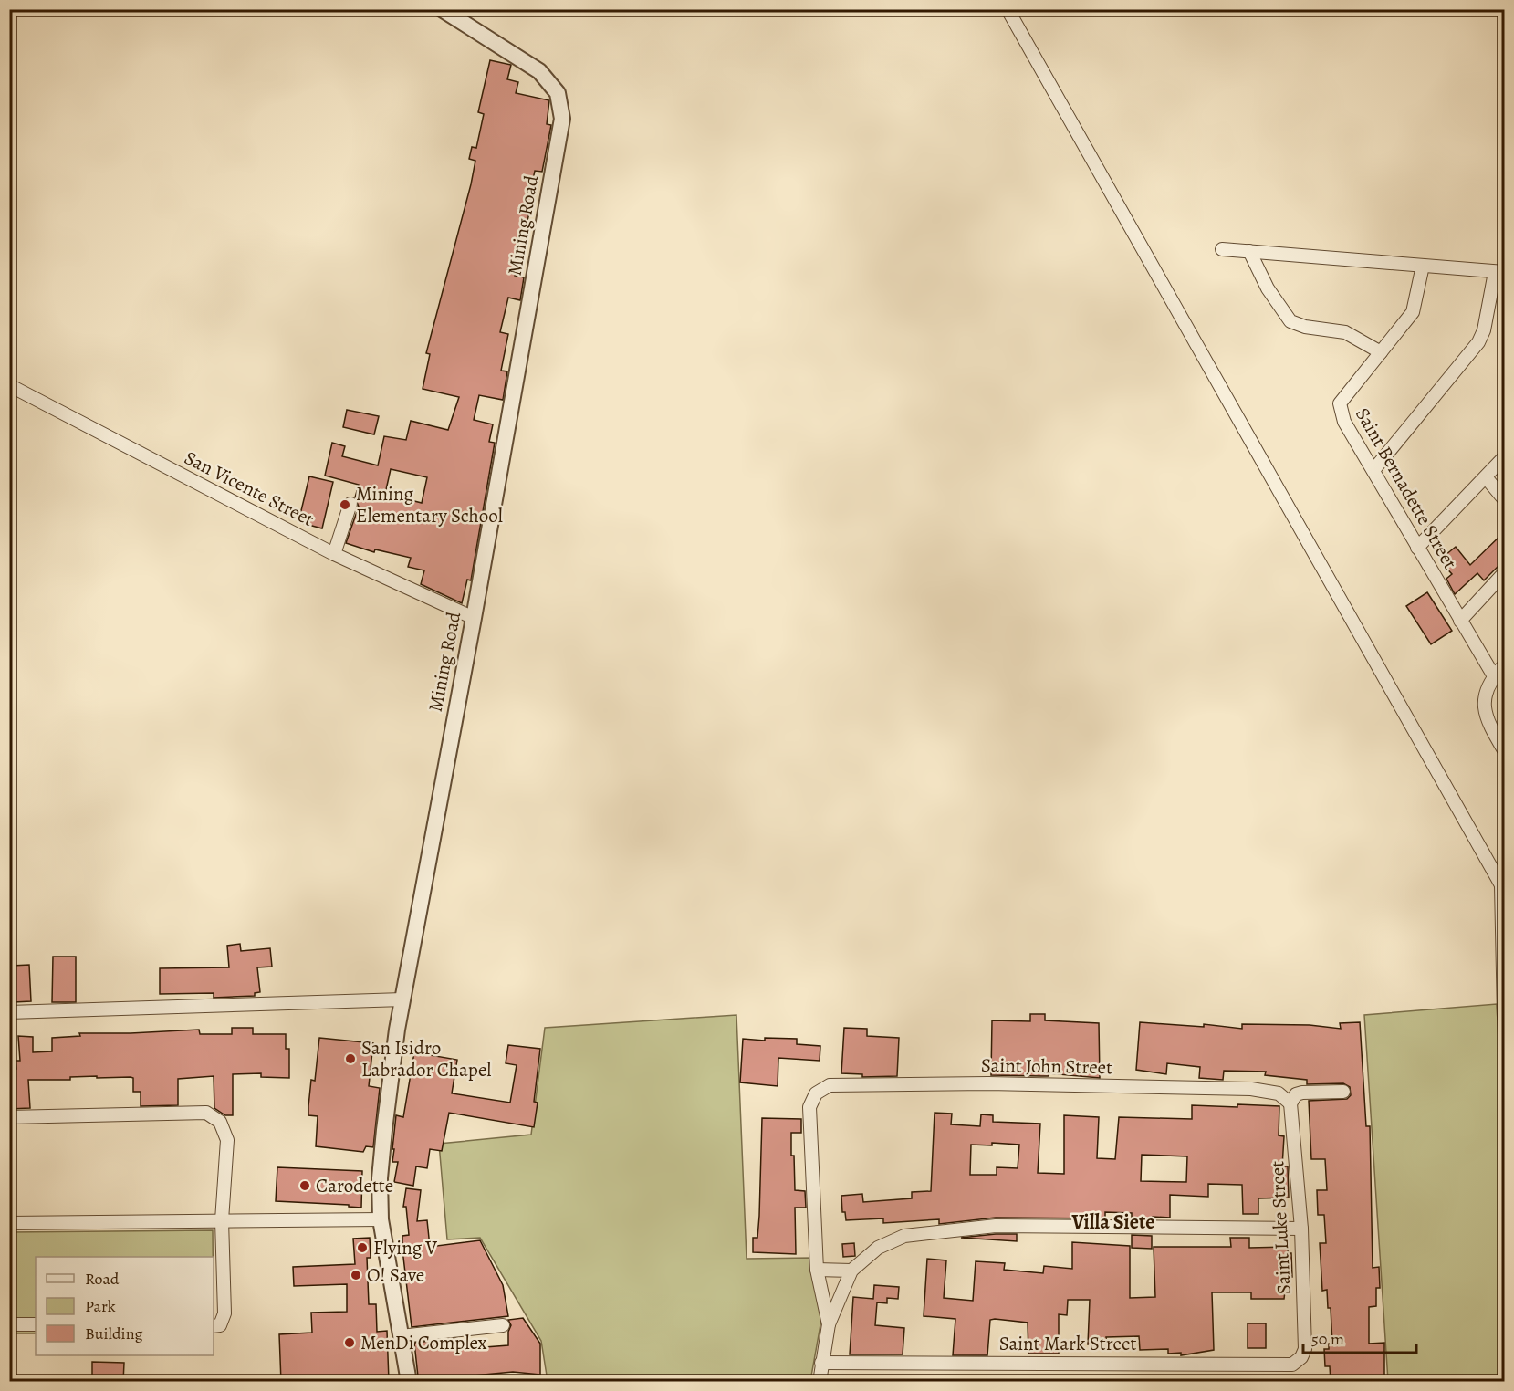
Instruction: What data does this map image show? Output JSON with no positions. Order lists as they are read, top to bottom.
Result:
{
  "streets": {
    "street": [
      "Mining Road",
      "San Vicente Street",
      "Saint Bernadette Street",
      "Saint John Street",
      "Saint Luke Street",
      "Saint Mark Street"
    ]
  },
  "crossings": [
    ["Mining Road", "San Vicente Street"],
    ["Saint John Street", "Saint Luke Street"],
    ["Saint Luke Street", "Saint Mark Street"]
  ],
  "districts": ["Villa Siete"],
  "places": [
    "Mining Elementary School",
    "San Isidro Labrador Chapel",
    "Carodette",
    "Flying V",
    "O! Save",
    "MenDi Complex"
  ],
  "legend": ["Road", "Park", "Building"],
  "scale_bar": "50 m"
}
